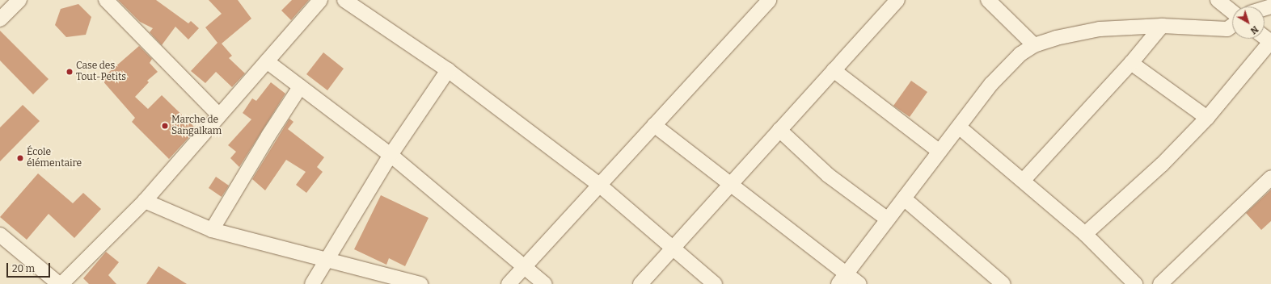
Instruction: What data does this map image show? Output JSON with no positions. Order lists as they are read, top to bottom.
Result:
{
  "places": ["Case des Tout-Petits", "Marche de Sangalkam", "École élémentaire"],
  "scale_bar": "20 m",
  "north": "bottom right"
}
